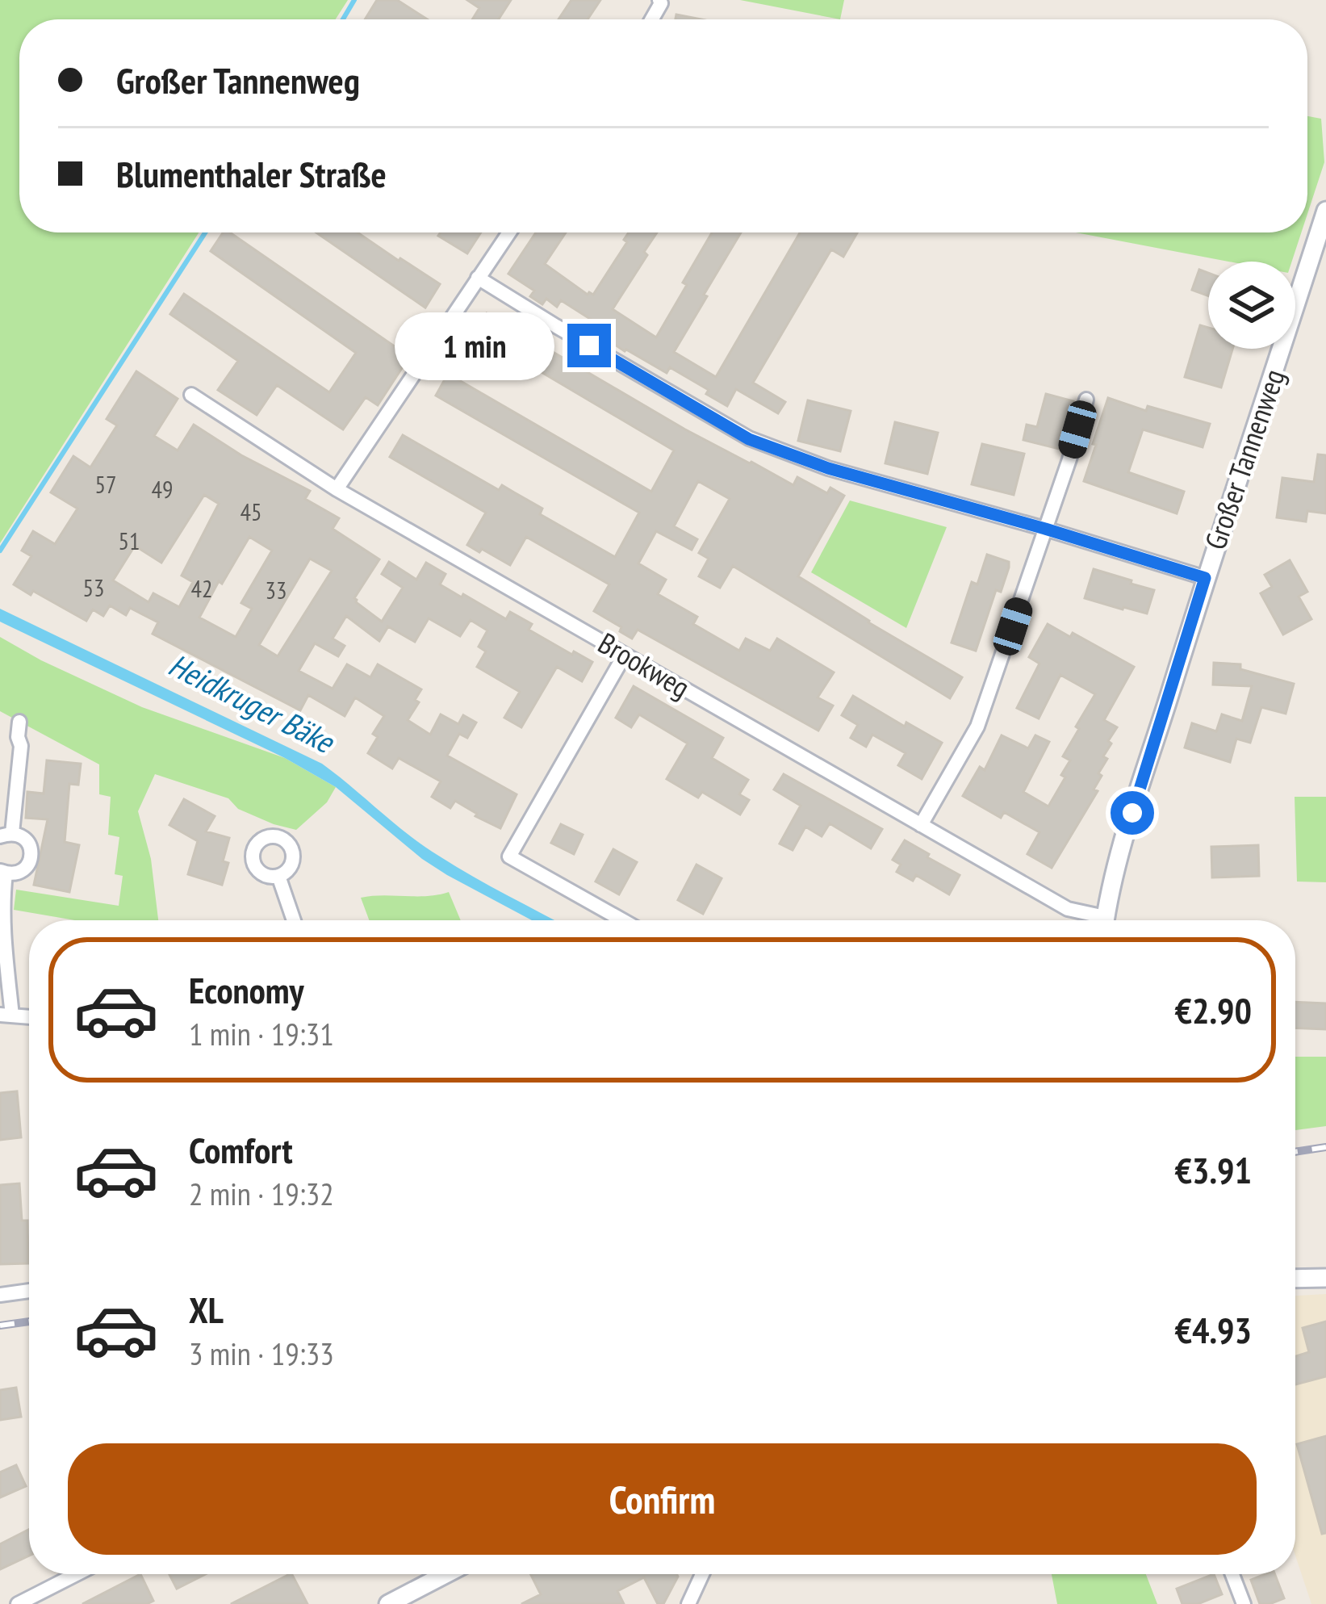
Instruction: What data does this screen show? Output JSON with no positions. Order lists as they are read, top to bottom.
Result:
{
  "streets": {
    "street": ["Großer Tannenweg", "Brookweg"]
  },
  "water": ["Heidkruger Bäke"],
  "house_numbers": [
    "57",
    "49",
    "45",
    "51",
    "53",
    "42",
    "33"
  ],
  "page": {
    "banner": ["Großer Tannenweg", "Blumenthaler Straße"],
    "bubble": "1 min",
    "list": [
      {
        "name": "Economy",
        "note": "1 min · 19:31",
        "value": "€2.90"
      },
      {
        "name": "Comfort",
        "note": "2 min · 19:32",
        "value": "€3.91"
      },
      {
        "name": "XL",
        "note": "3 min · 19:33",
        "value": "€4.93"
      }
    ],
    "buttons": "Confirm"
  }
}
